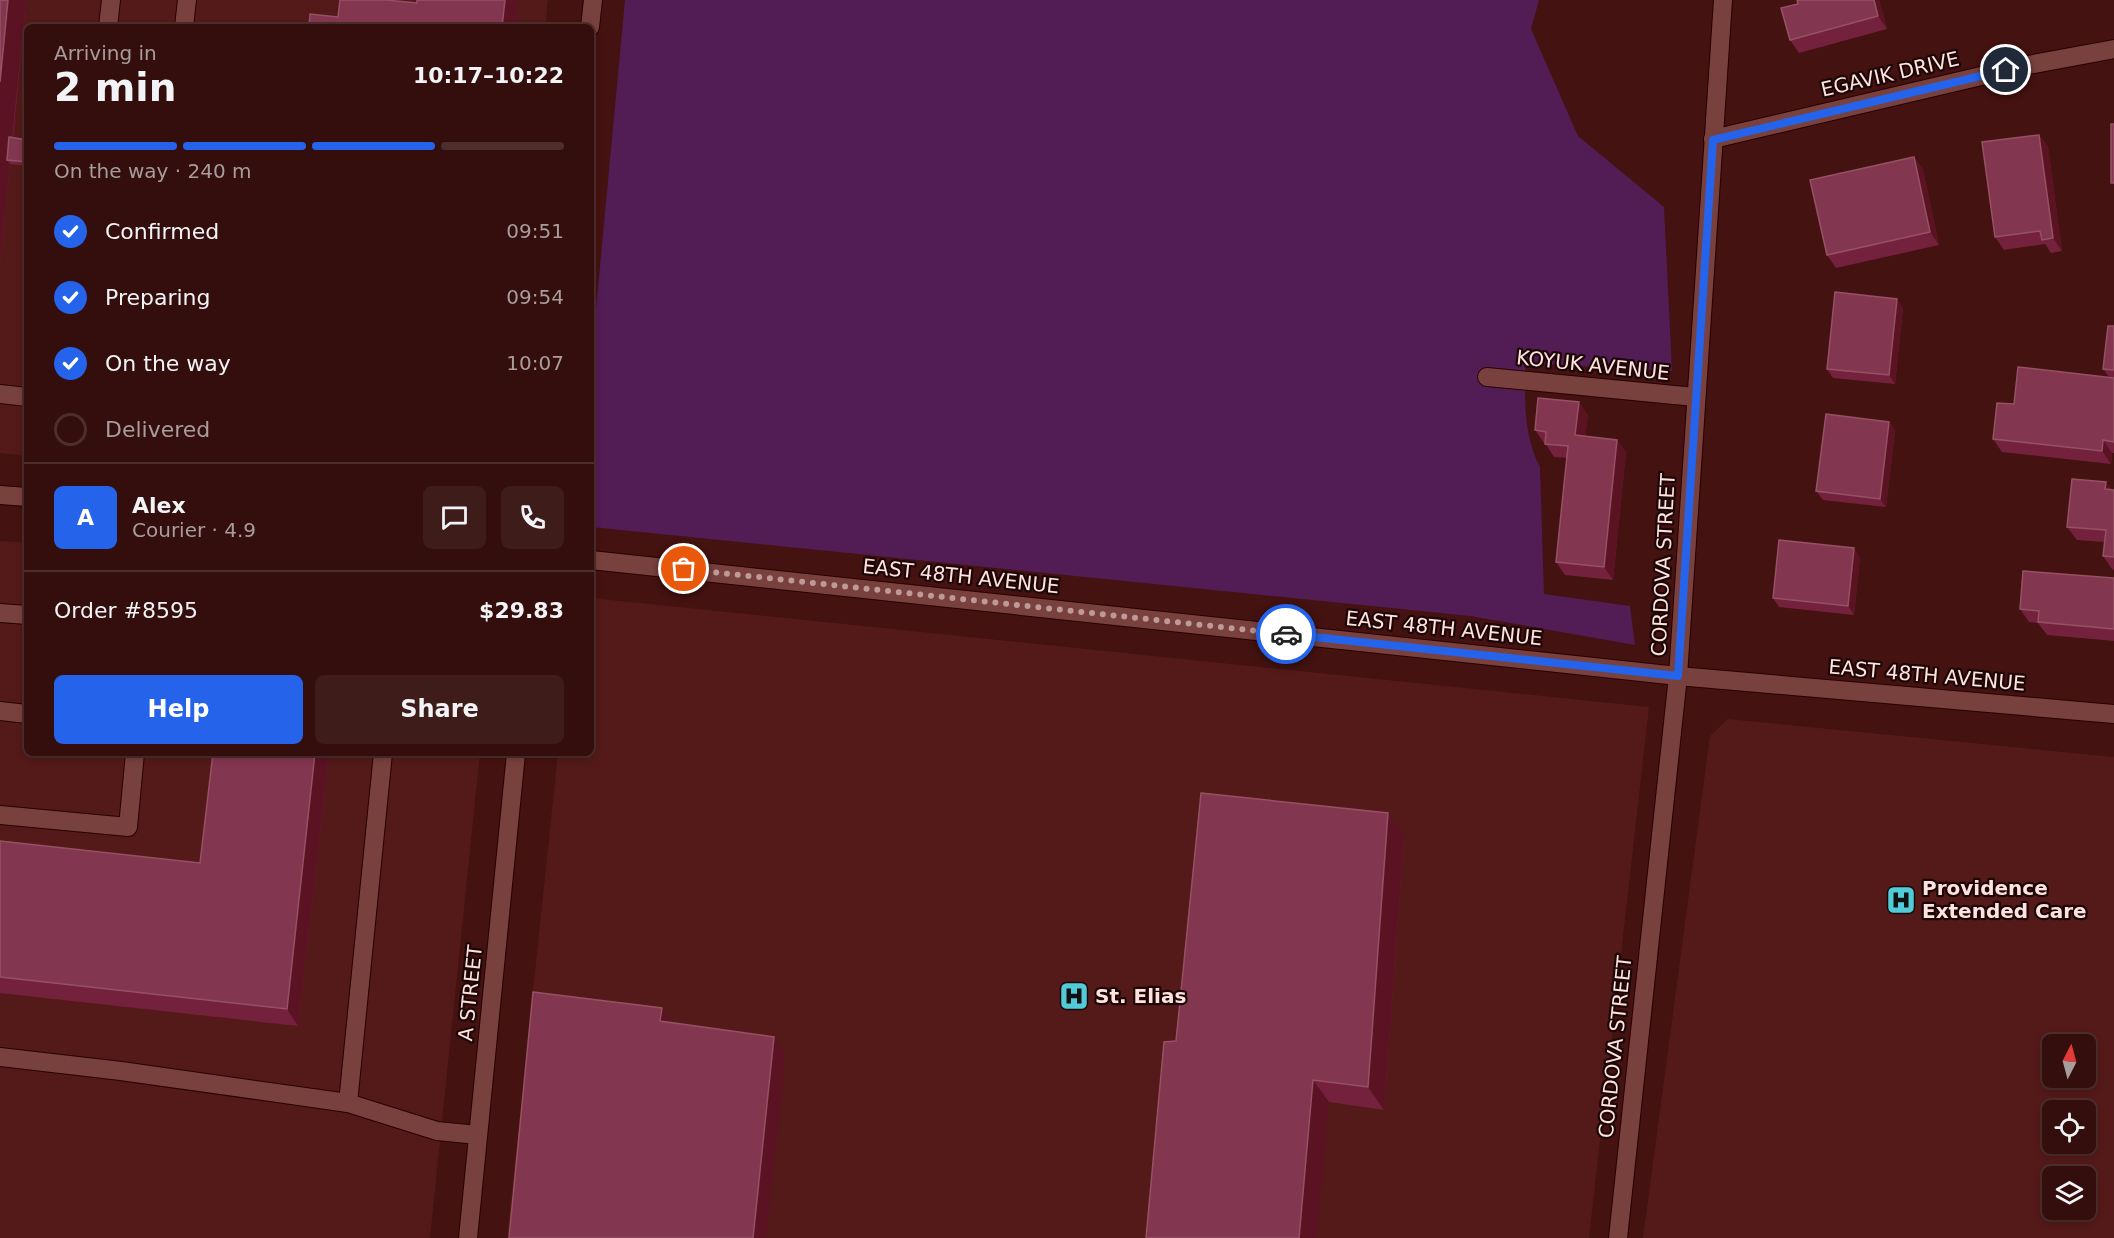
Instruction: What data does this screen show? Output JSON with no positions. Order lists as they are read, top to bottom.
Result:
{
  "streets": {
    "street": [
      "EGAVIK DRIVE",
      "KOYUK AVENUE",
      "CORDOVA STREET",
      "EAST 48TH AVENUE",
      "A STREET"
    ]
  },
  "crossings": [
    ["EGAVIK DRIVE", "CORDOVA STREET"],
    ["KOYUK AVENUE", "CORDOVA STREET"],
    ["CORDOVA STREET", "EAST 48TH AVENUE"]
  ],
  "places": {
    "hospital": ["Providence Extended Care", "St. Elias"]
  },
  "north": "top",
  "page": {
    "heading": ["2 min", "Arriving in", "10:17–10:22"],
    "panel": [
      "Alex",
      "Courier · 4.9",
      "Order #8595",
      "$29.83"
    ],
    "bar": "On the way · 240 m",
    "list": [
      ["Confirmed", "09:51"],
      ["Preparing", "09:54"],
      ["On the way", "10:07"],
      "Delivered"
    ],
    "round": "A",
    "buttons": ["Help", "Share"]
  }
}
